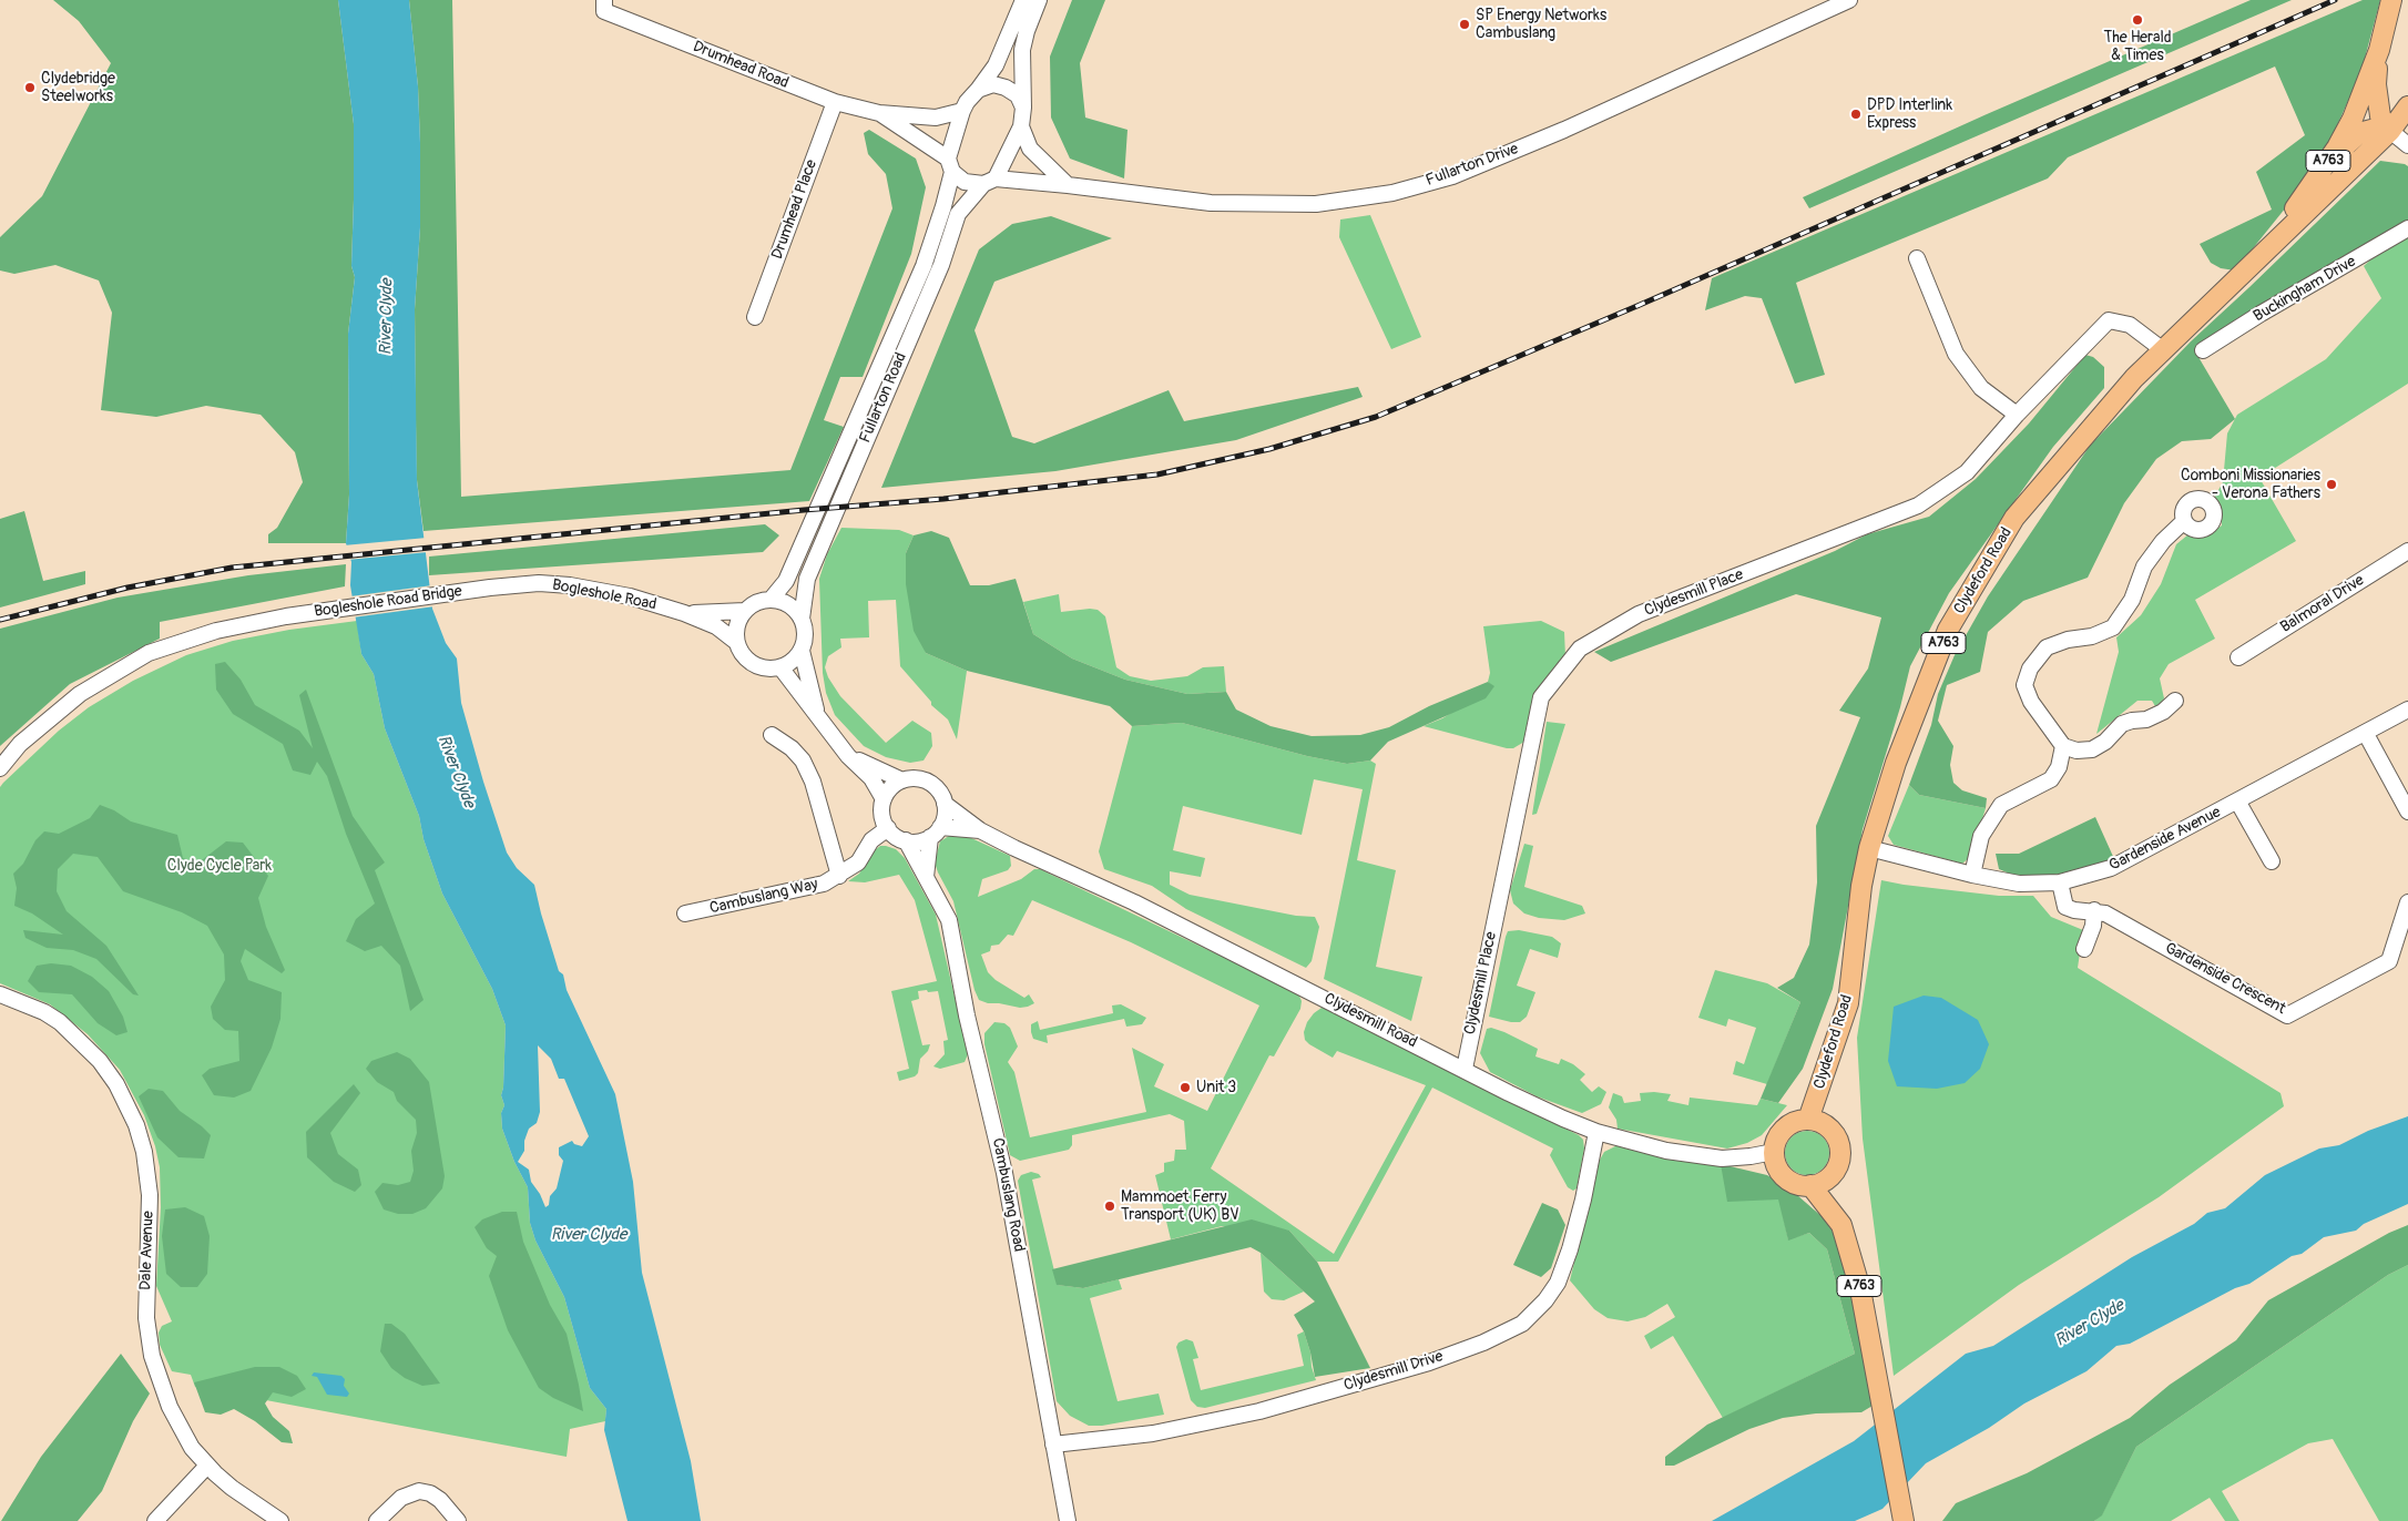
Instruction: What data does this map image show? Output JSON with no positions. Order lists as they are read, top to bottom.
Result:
{
  "streets": {
    "main road": ["A763", "Clydeford Road"],
    "street": [
      "Drumhead Road",
      "Fullarton Drive",
      "Drumhead Place",
      "Buckingham Drive",
      "Fullarton Road",
      "Clydesmill Place",
      "Bogleshole Road",
      "Bogleshole Road Bridge",
      "Balmoral Drive",
      "Gardenside Avenue",
      "Cambuslang Way",
      "Gardenside Crescent",
      "Clydesmill Road",
      "Cambuslang Road",
      "Dale Avenue",
      "Clydesmill Drive"
    ]
  },
  "crossings": [
    ["Drumhead Road", "Fullarton Drive"],
    ["Drumhead Road", "Drumhead Place"],
    ["A763", "Clydeford Road"],
    ["A763", "Clydesmill Road"],
    ["Fullarton Drive", "Fullarton Road"],
    ["Fullarton Road", "Bogleshole Road"],
    ["Clydeford Road", "Clydesmill Place"],
    ["Clydeford Road", "Gardenside Avenue"],
    ["Clydeford Road", "Clydesmill Road"],
    ["Clydesmill Place", "Clydesmill Road"],
    ["Bogleshole Road", "Bogleshole Road Bridge"],
    ["Gardenside Avenue", "Gardenside Crescent"],
    ["Cambuslang Way", "Clydesmill Road"],
    ["Cambuslang Way", "Cambuslang Road"],
    ["Clydesmill Road", "Cambuslang Road"],
    ["Clydesmill Road", "Clydesmill Drive"],
    ["Cambuslang Road", "Clydesmill Drive"]
  ],
  "water": ["River Clyde"],
  "parks": ["Clyde Cycle Park"],
  "places": [
    "The Herald & Times",
    "SP Energy Networks Cambuslang",
    "Clydebridge Steelworks",
    "DPD Interlink Express",
    "Comboni Missionaries - Verona Fathers",
    "Unit 3",
    "Mammoet Ferry Transport (UK) BV"
  ]
}
